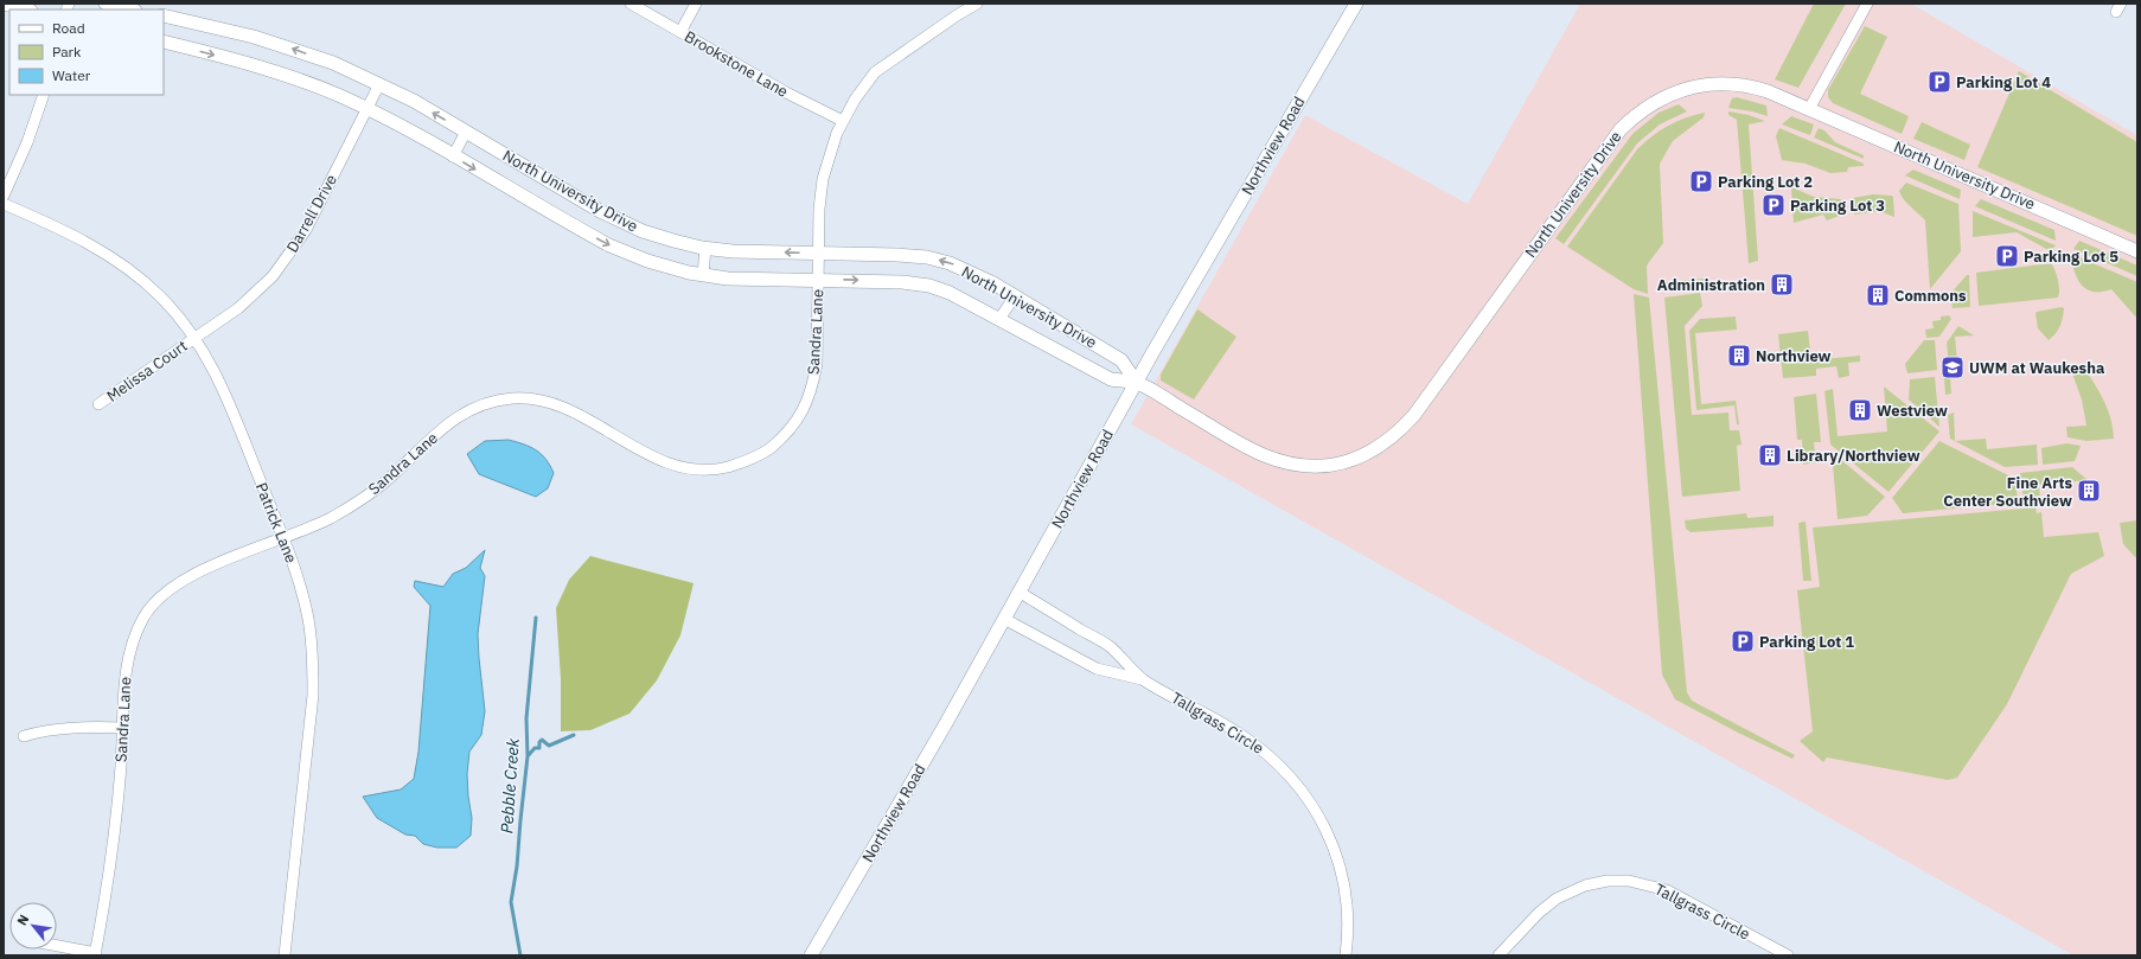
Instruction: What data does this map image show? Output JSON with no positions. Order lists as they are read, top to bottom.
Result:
{
  "streets": {
    "street": [
      "Brookstone Lane",
      "Northview Road",
      "North University Drive",
      "Darrell Drive",
      "Sandra Lane",
      "Melissa Court",
      "Patrick Lane",
      "Tallgrass Circle"
    ]
  },
  "crossings": [
    ["Brookstone Lane", "Sandra Lane"],
    ["Northview Road", "North University Drive"],
    ["Northview Road", "Tallgrass Circle"],
    ["North University Drive", "Darrell Drive"],
    ["North University Drive", "Sandra Lane"],
    ["Darrell Drive", "Melissa Court"],
    ["Darrell Drive", "Patrick Lane"],
    ["Sandra Lane", "Patrick Lane"],
    ["Melissa Court", "Patrick Lane"]
  ],
  "water": ["Pebble Creek"],
  "places": {
    "parking": [
      "Parking Lot 4",
      "Parking Lot 2",
      "Parking Lot 3",
      "Parking Lot 5",
      "Parking Lot 1"
    ],
    "building": [
      "Administration",
      "Commons",
      "Northview",
      "Westview",
      "Library/Northview",
      "Fine Arts Center Southview"
    ],
    "school or university": ["UWM at Waukesha"]
  },
  "legend": ["Road", "Park", "Water"],
  "north": "top left"
}
